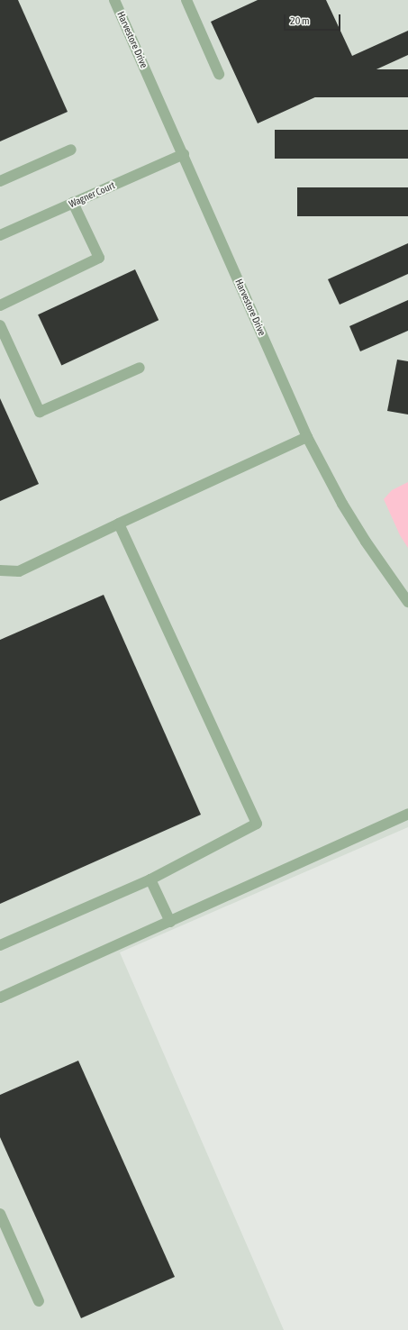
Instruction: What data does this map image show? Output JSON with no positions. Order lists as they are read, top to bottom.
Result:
{
  "streets": {
    "street": ["Harvestore Drive", "Wagner Court"]
  },
  "crossings": [
    ["Harvestore Drive", "Wagner Court"]
  ],
  "scale_bar": "20 m"
}
